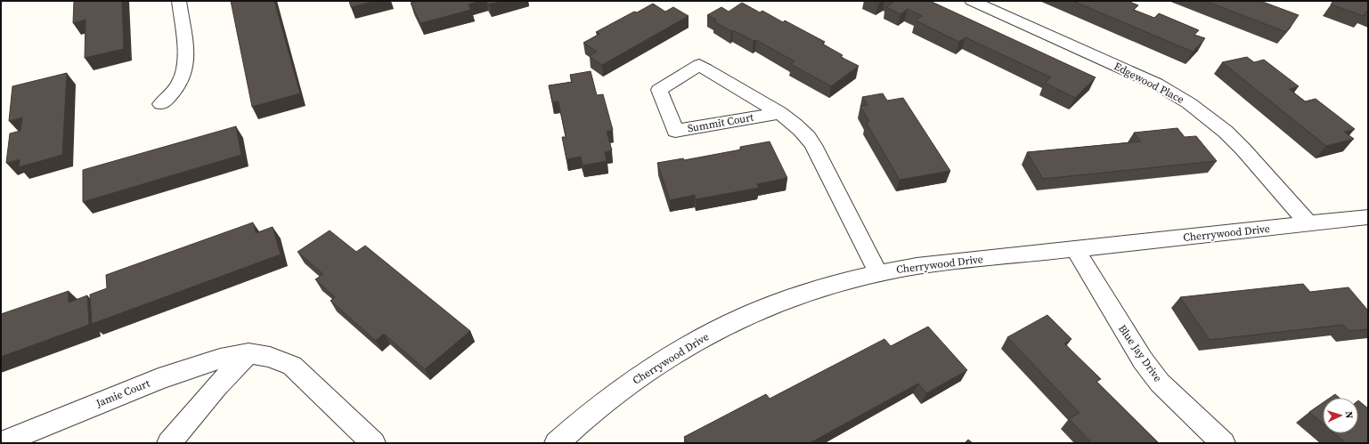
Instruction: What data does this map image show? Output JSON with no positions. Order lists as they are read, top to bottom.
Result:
{
  "streets": {
    "street": [
      "Edgewood Place",
      "Summit Court",
      "Cherrywood Drive",
      "Blue Jay Drive",
      "Jamie Court"
    ]
  },
  "crossings": [
    ["Edgewood Place", "Cherrywood Drive"],
    ["Summit Court", "Cherrywood Drive"],
    ["Cherrywood Drive", "Blue Jay Drive"]
  ],
  "north": "right"
}
